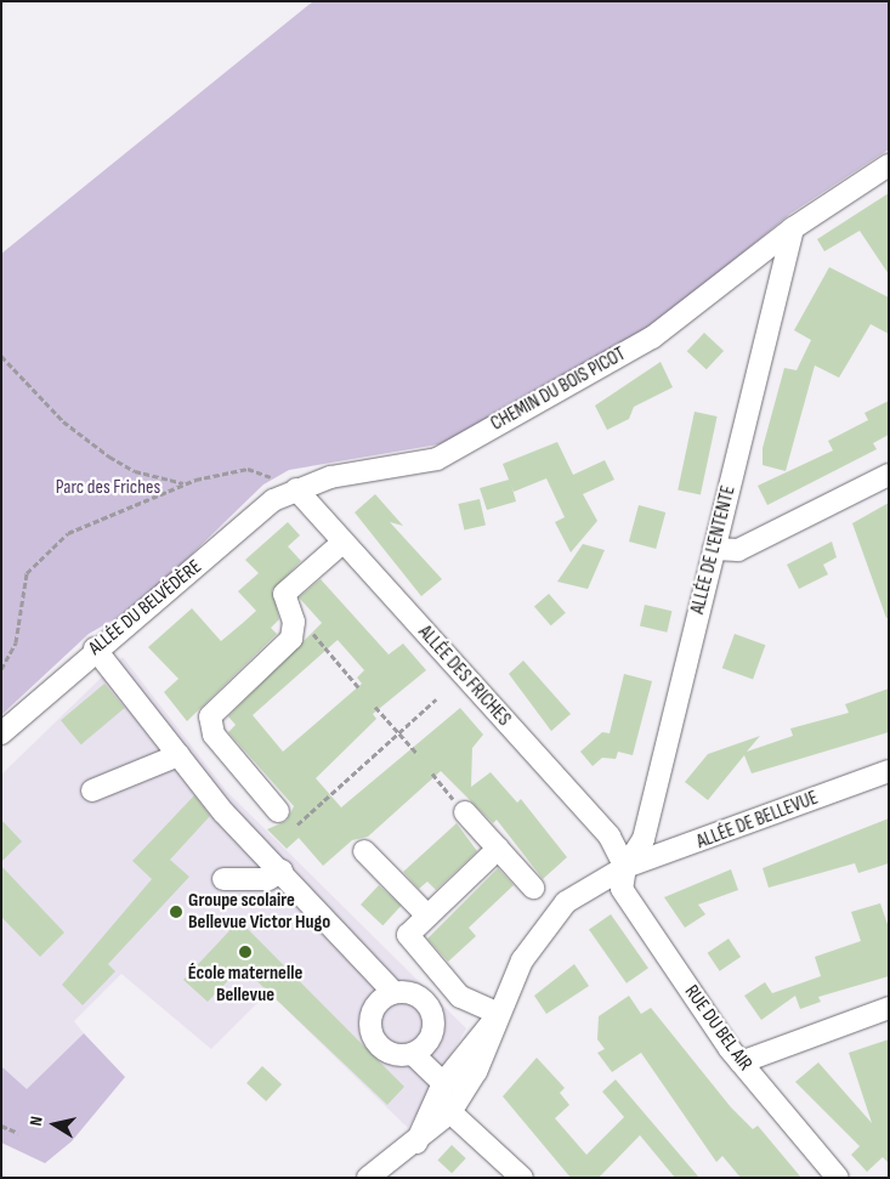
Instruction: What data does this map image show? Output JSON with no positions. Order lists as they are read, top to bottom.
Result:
{
  "streets": {
    "street": [
      "CHEMIN DU BOIS PICOT",
      "ALLÉE DE L'ENTENTE",
      "ALLÉE DU BELVÉDÈRE",
      "ALLÉE DES FRICHES",
      "ALLÉE DE BELLEVUE",
      "RUE DU BEL AIR"
    ]
  },
  "crossings": [
    ["CHEMIN DU BOIS PICOT", "ALLÉE DE L'ENTENTE"],
    ["CHEMIN DU BOIS PICOT", "ALLÉE DU BELVÉDÈRE"],
    ["CHEMIN DU BOIS PICOT", "ALLÉE DES FRICHES"],
    ["ALLÉE DE L'ENTENTE", "ALLÉE DES FRICHES"],
    ["ALLÉE DE L'ENTENTE", "ALLÉE DE BELLEVUE"],
    ["ALLÉE DE L'ENTENTE", "RUE DU BEL AIR"],
    ["ALLÉE DU BELVÉDÈRE", "ALLÉE DES FRICHES"],
    ["ALLÉE DES FRICHES", "ALLÉE DE BELLEVUE"],
    ["ALLÉE DES FRICHES", "RUE DU BEL AIR"],
    ["ALLÉE DE BELLEVUE", "RUE DU BEL AIR"]
  ],
  "parks": ["Parc des Friches"],
  "places": ["Groupe scolaire Bellevue Victor Hugo", "École maternelle Bellevue"],
  "north": "left"
}
